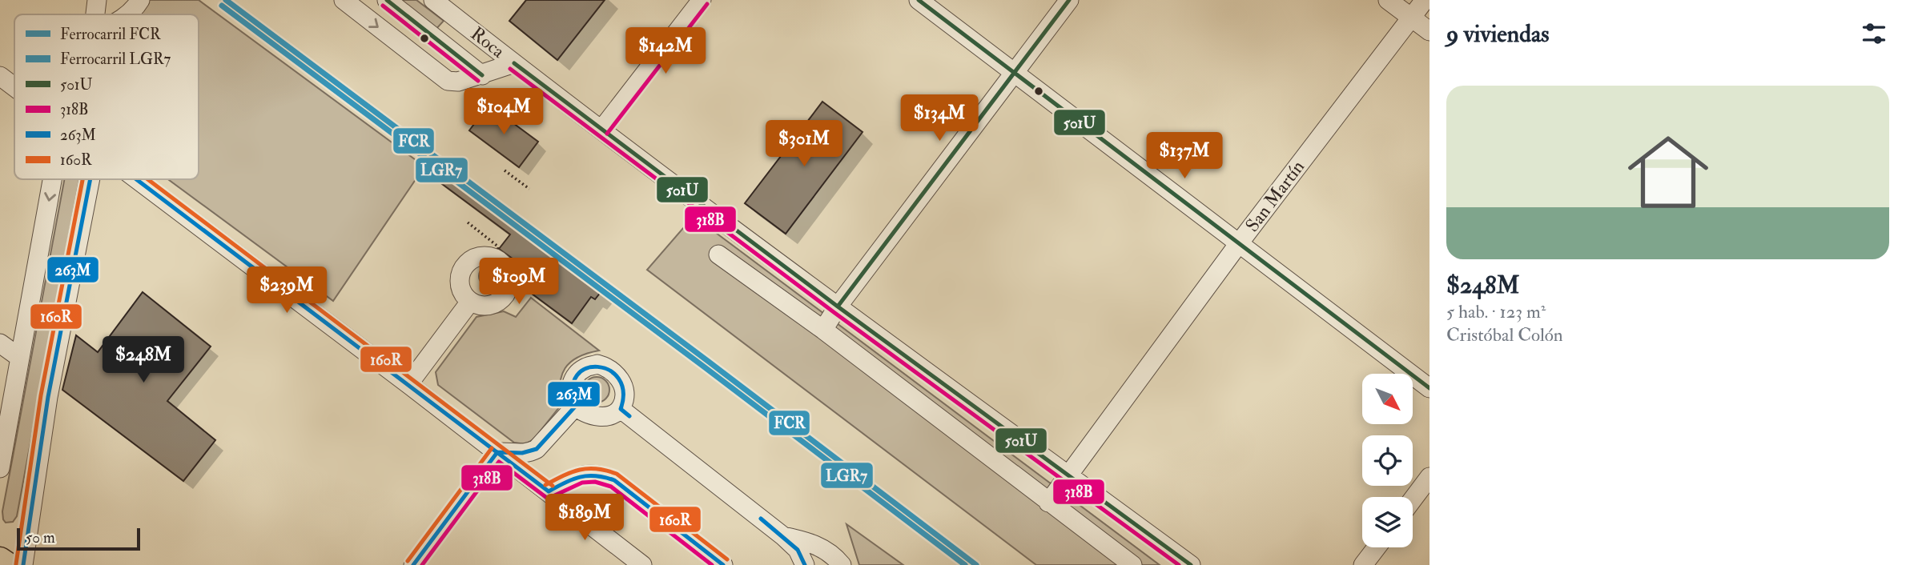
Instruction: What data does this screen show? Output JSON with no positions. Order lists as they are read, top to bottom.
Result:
{
  "streets": {
    "street": ["Roca", "San Martín"]
  },
  "crossings": [
    ["Roca", "San Martín"]
  ],
  "lines": [
    "rail line FCR",
    "transit line 501U",
    "transit line 318B",
    "rail line LGR7",
    "transit line 263M",
    "transit line 160R"
  ],
  "legend": [
    "Ferrocarril FCR",
    "Ferrocarril LGR7",
    "501U",
    "318B",
    "263M",
    "160R"
  ],
  "scale_bar": "50 m",
  "north": "bottom right",
  "page": {
    "heading": "9 viviendas",
    "price": [
      "$142M",
      "$104M",
      "$134M",
      "$301M",
      "$137M",
      "$109M",
      "$239M",
      "$248M",
      "$189M"
    ],
    "list": [
      {
        "name": "$248M",
        "note": "5 hab. · 123 m² · Cristóbal Colón"
      }
    ],
    "scale": "50 m"
  }
}
